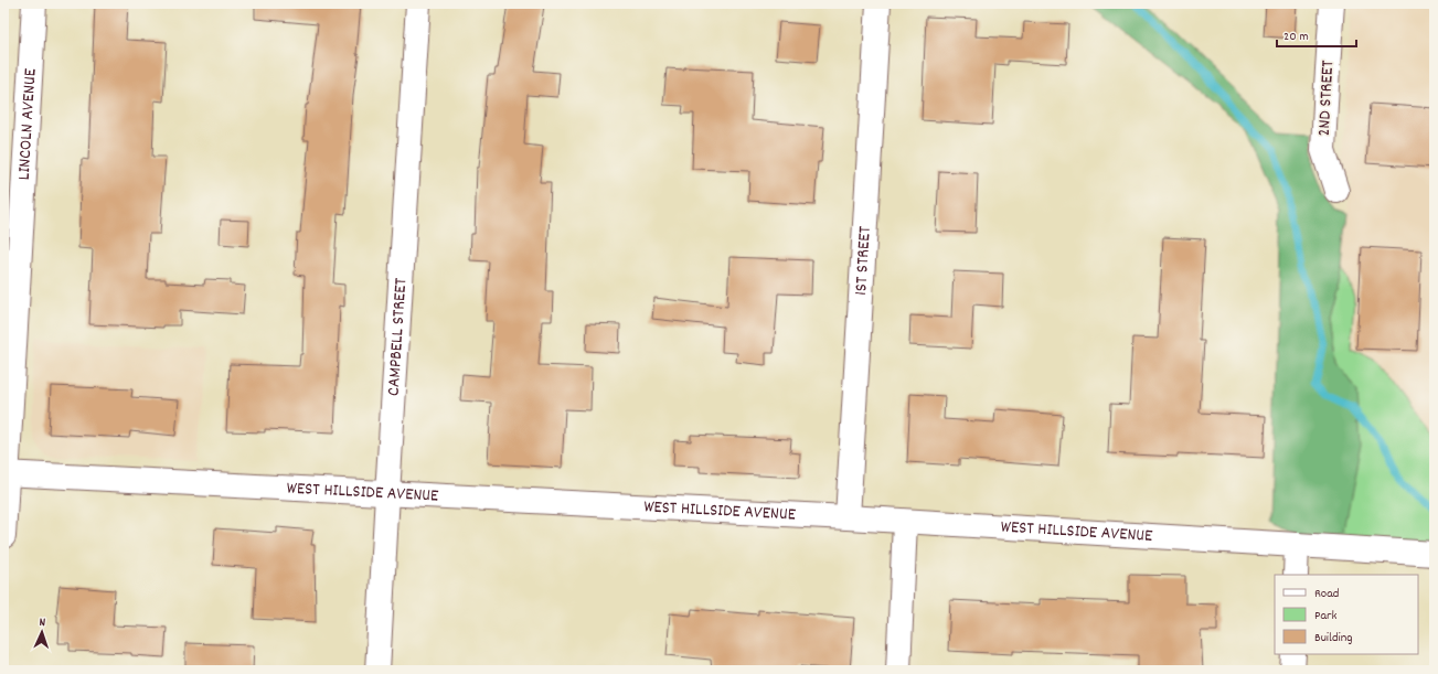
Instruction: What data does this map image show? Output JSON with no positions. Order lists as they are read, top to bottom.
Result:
{
  "streets": {
    "street": [
      "2ND STREET",
      "LINCOLN AVENUE",
      "1ST STREET",
      "CAMPBELL STREET",
      "WEST HILLSIDE AVENUE"
    ]
  },
  "crossings": [
    ["LINCOLN AVENUE", "WEST HILLSIDE AVENUE"],
    ["1ST STREET", "WEST HILLSIDE AVENUE"],
    ["CAMPBELL STREET", "WEST HILLSIDE AVENUE"]
  ],
  "legend": ["Road", "Park", "Building"],
  "scale_bar": "20 m",
  "north": "top"
}
